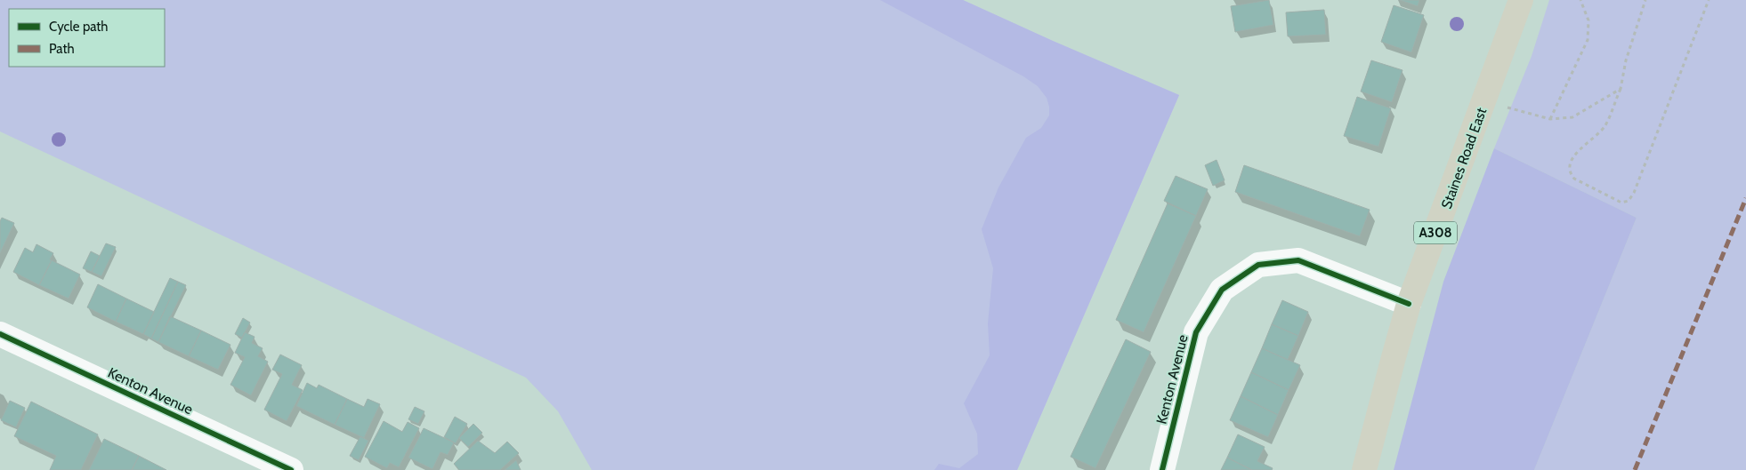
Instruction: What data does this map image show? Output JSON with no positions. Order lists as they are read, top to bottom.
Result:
{
  "streets": {
    "highway": ["Staines Road East", "A308"],
    "street": ["Kenton Avenue"]
  },
  "crossings": [
    ["Staines Road East", "Kenton Avenue"]
  ],
  "legend": ["Cycle path", "Path"]
}
